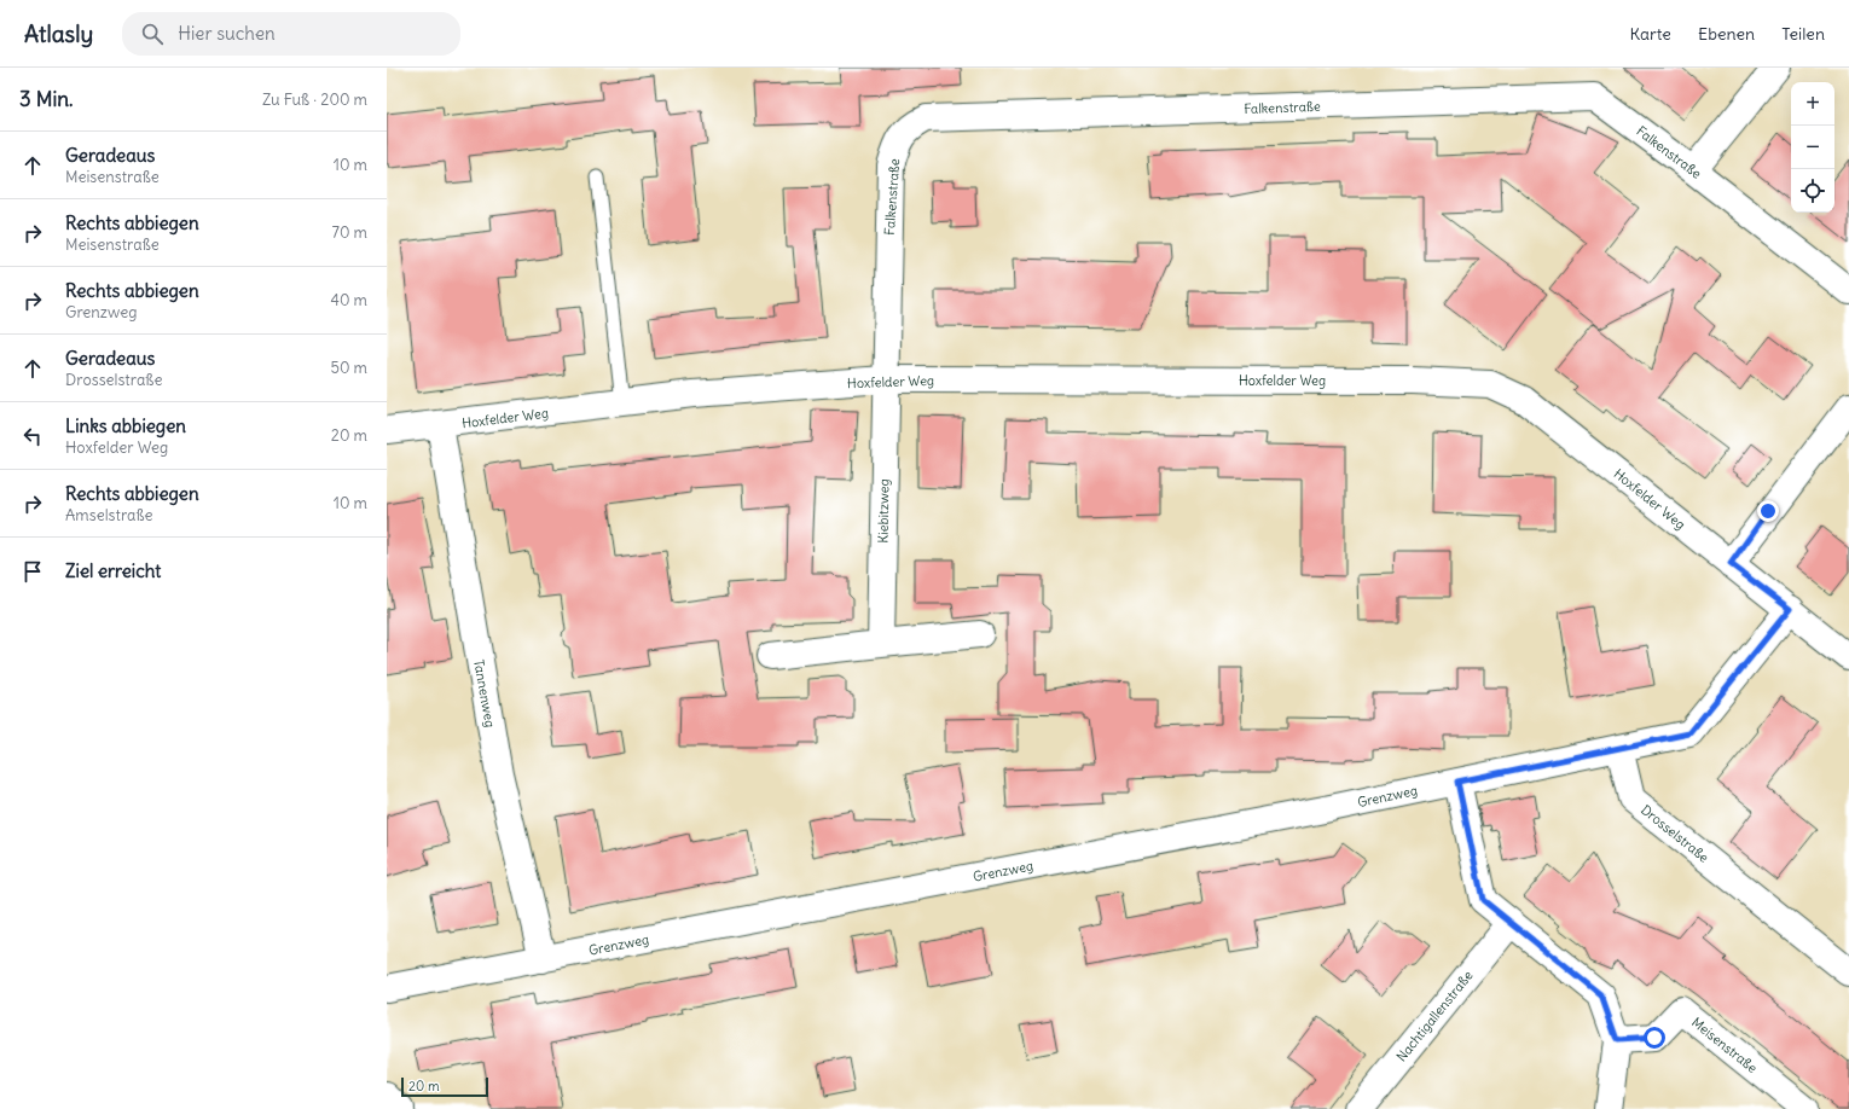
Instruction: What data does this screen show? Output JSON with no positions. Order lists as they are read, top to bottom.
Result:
{
  "streets": {
    "street": [
      "Falkenstraße",
      "Hoxfelder Weg",
      "Kiebitzweg",
      "Tannenweg",
      "Grenzweg",
      "Drosselstraße",
      "Nachtigallenstraße",
      "Meisenstraße"
    ]
  },
  "crossings": [
    ["Falkenstraße", "Hoxfelder Weg"],
    ["Falkenstraße", "Kiebitzweg"],
    ["Hoxfelder Weg", "Kiebitzweg"],
    ["Hoxfelder Weg", "Tannenweg"],
    ["Tannenweg", "Grenzweg"],
    ["Grenzweg", "Drosselstraße"]
  ],
  "scale_bar": "20 m",
  "page": {
    "header": "Atlasly",
    "search": "Hier suchen",
    "nav": ["Karte", "Ebenen", "Teilen"],
    "heading": ["3 Min.", "Zu Fuß · 200 m"],
    "map_buttons": ["+", "−"],
    "list": [
      ["Geradeaus", "Meisenstraße", "10 m"],
      ["Rechts abbiegen", "Meisenstraße", "70 m"],
      ["Rechts abbiegen", "Grenzweg", "40 m"],
      ["Geradeaus", "Drosselstraße", "50 m"],
      ["Links abbiegen", "Hoxfelder Weg", "20 m"],
      ["Rechts abbiegen", "Amselstraße", "10 m"],
      "Ziel erreicht"
    ],
    "scale": "20 m"
  }
}
